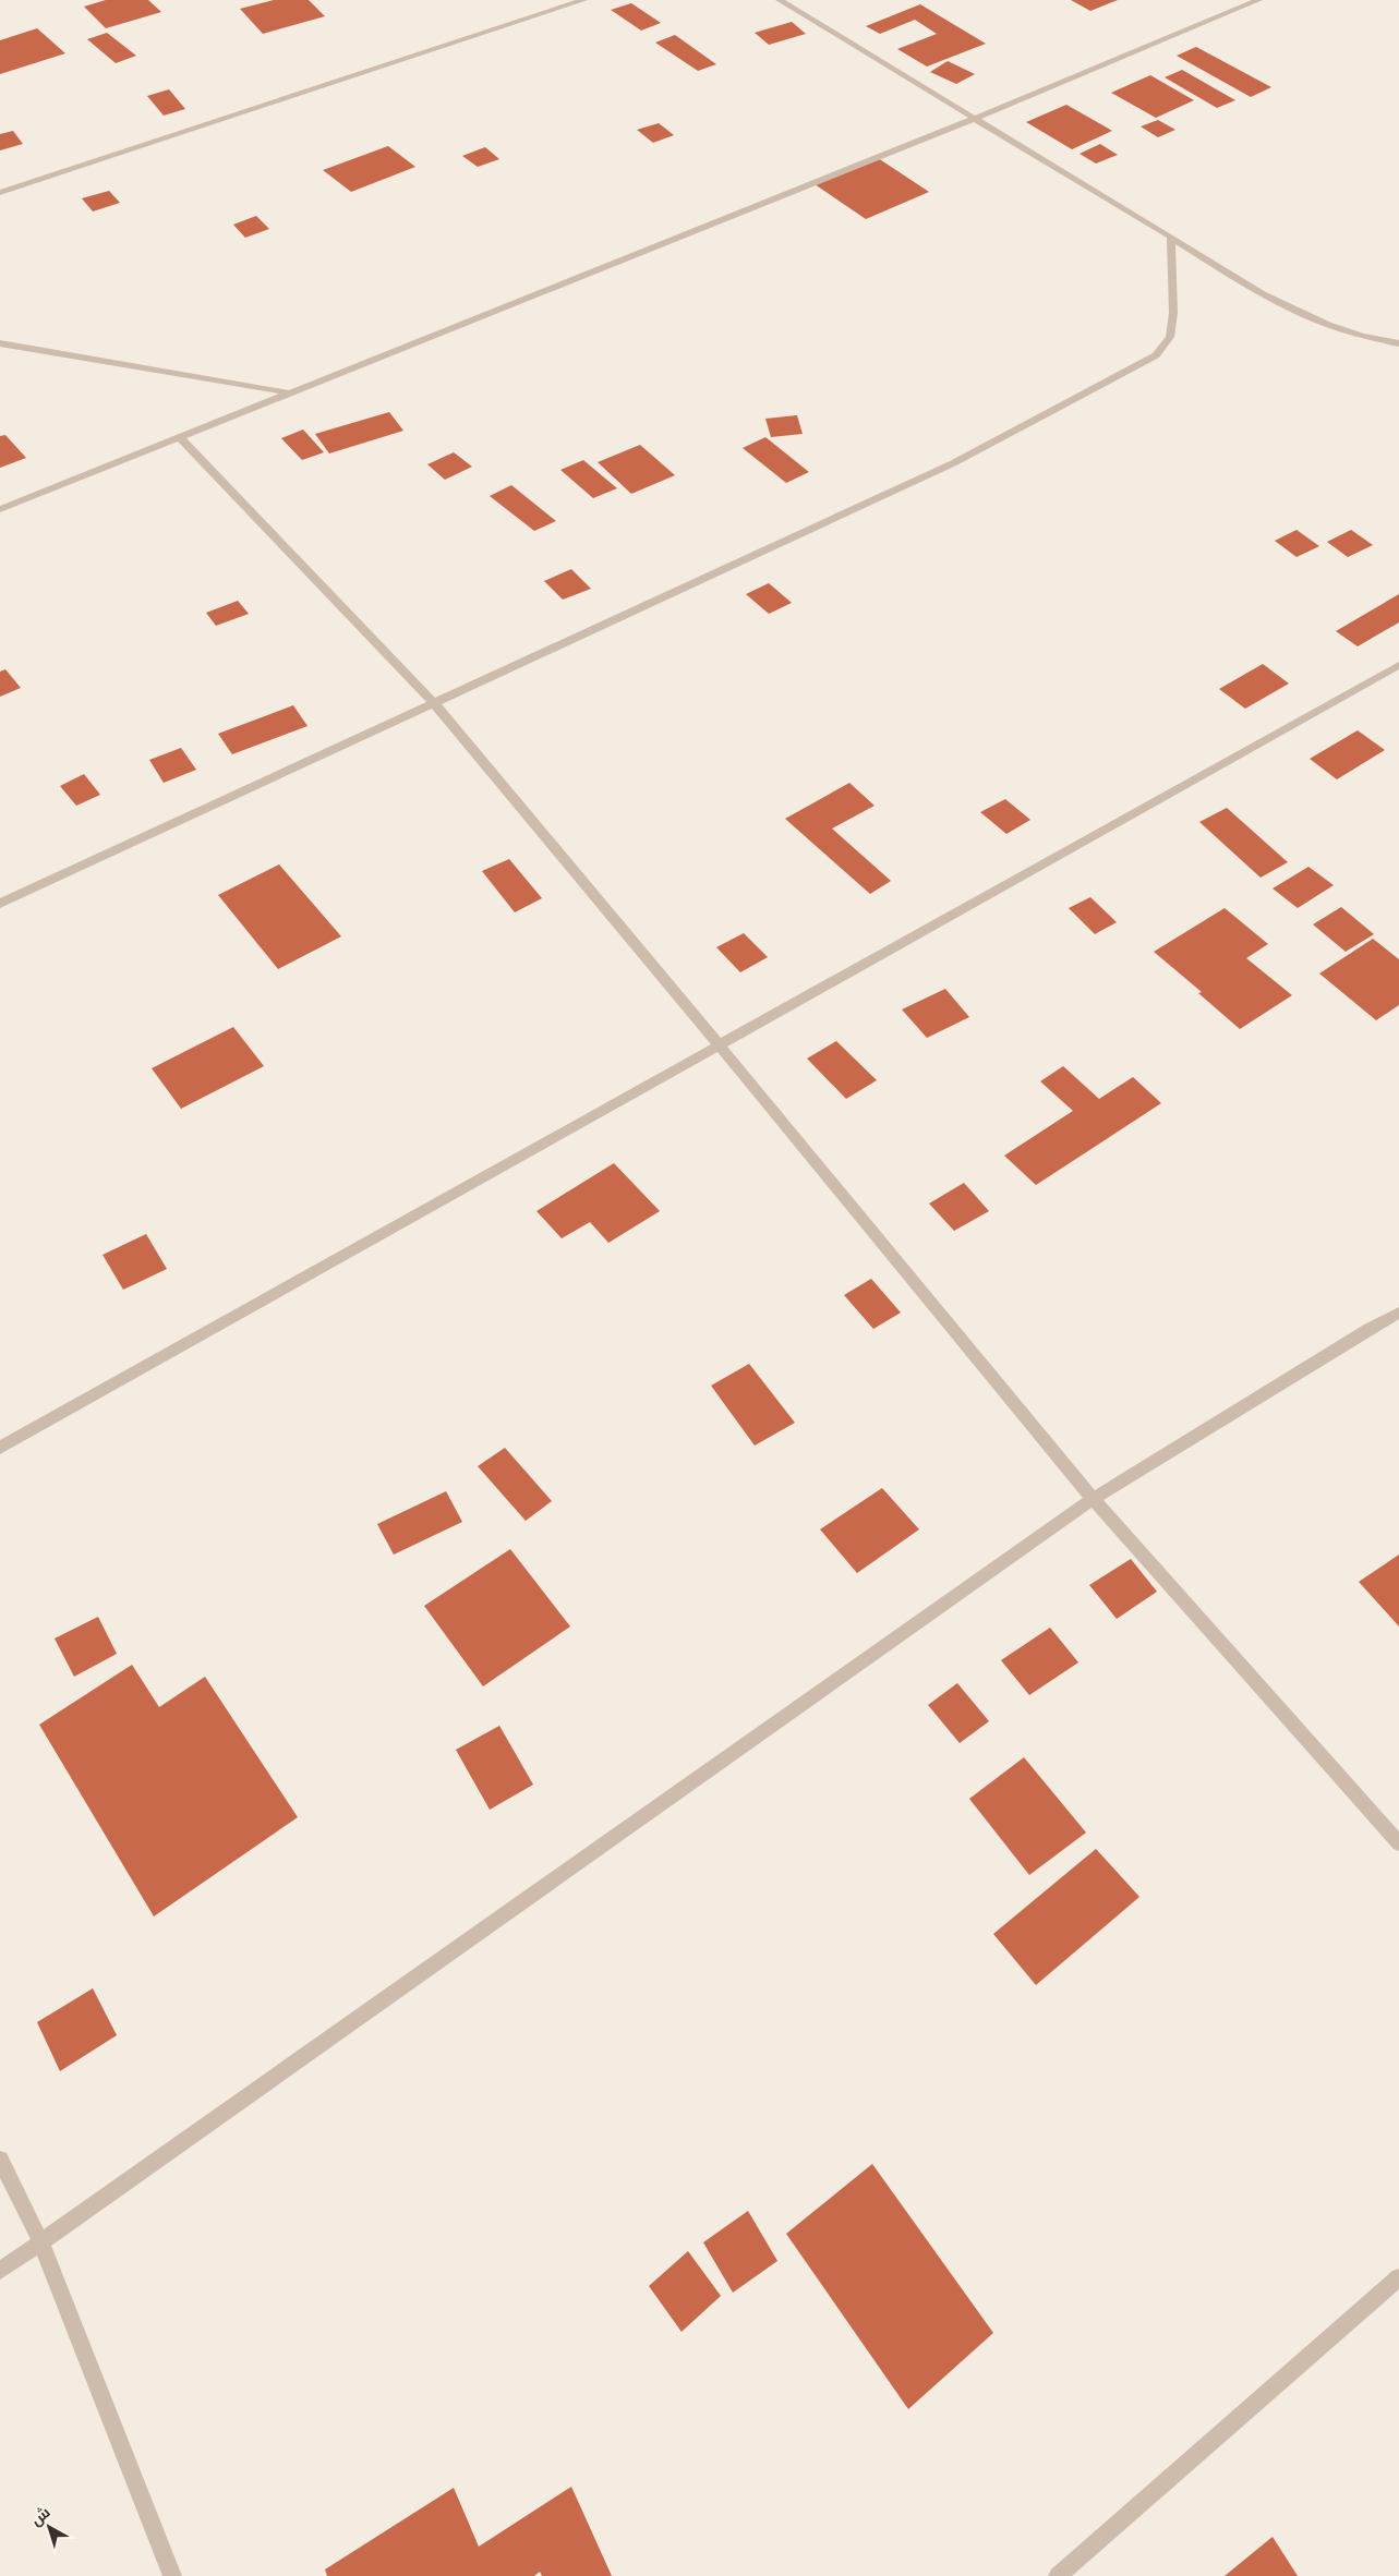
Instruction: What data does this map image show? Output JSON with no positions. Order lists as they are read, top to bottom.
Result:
{
  "north": "top left"
}
